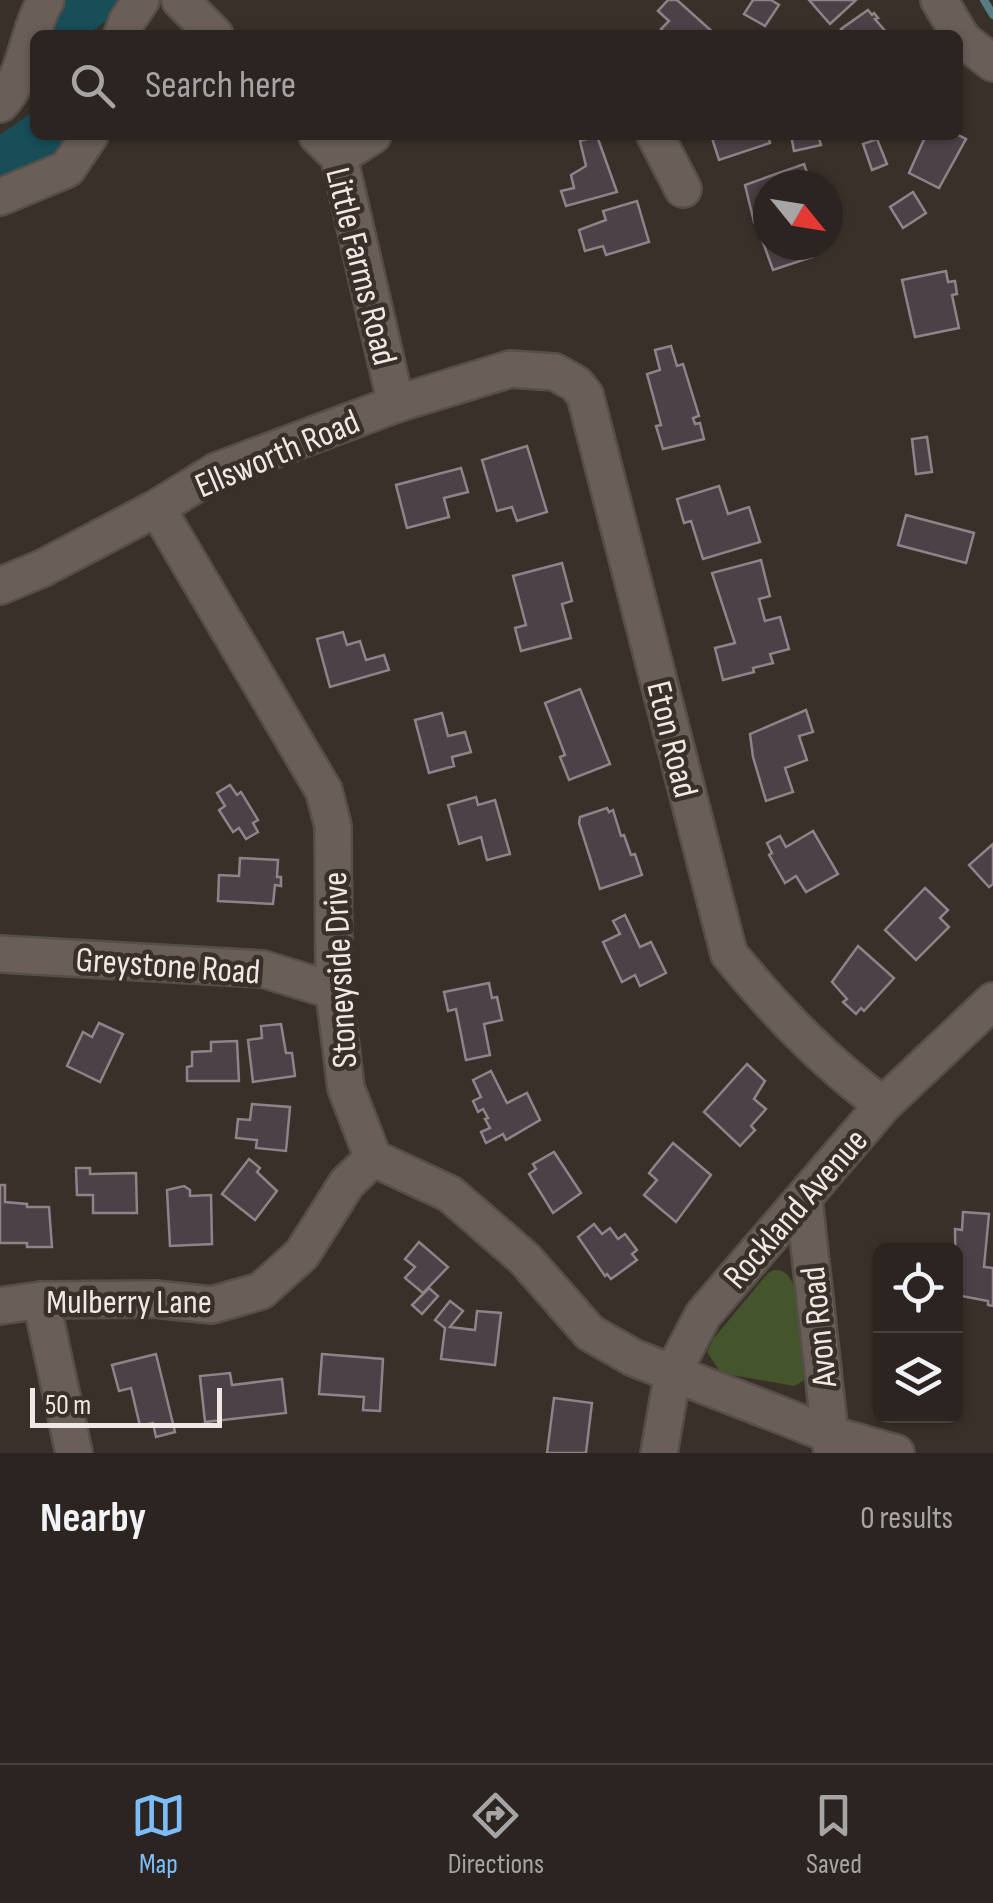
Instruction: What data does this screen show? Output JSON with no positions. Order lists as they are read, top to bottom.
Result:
{
  "streets": {
    "street": [
      "Little Farms Road",
      "Ellsworth Road",
      "Eton Road",
      "Greystone Road",
      "Stoneyside Drive",
      "Rockland Avenue",
      "Mulberry Lane",
      "Avon Road"
    ]
  },
  "crossings": [
    ["Little Farms Road", "Ellsworth Road"],
    ["Ellsworth Road", "Eton Road"],
    ["Ellsworth Road", "Stoneyside Drive"],
    ["Eton Road", "Rockland Avenue"],
    ["Greystone Road", "Stoneyside Drive"],
    ["Stoneyside Drive", "Mulberry Lane"],
    ["Rockland Avenue", "Avon Road"]
  ],
  "scale_bar": "50 m",
  "north": "bottom right",
  "page": {
    "search": "Search here",
    "scale": "50 m",
    "heading": ["Nearby", "0 results"],
    "nav": ["Map", "Directions", "Saved"]
  }
}
